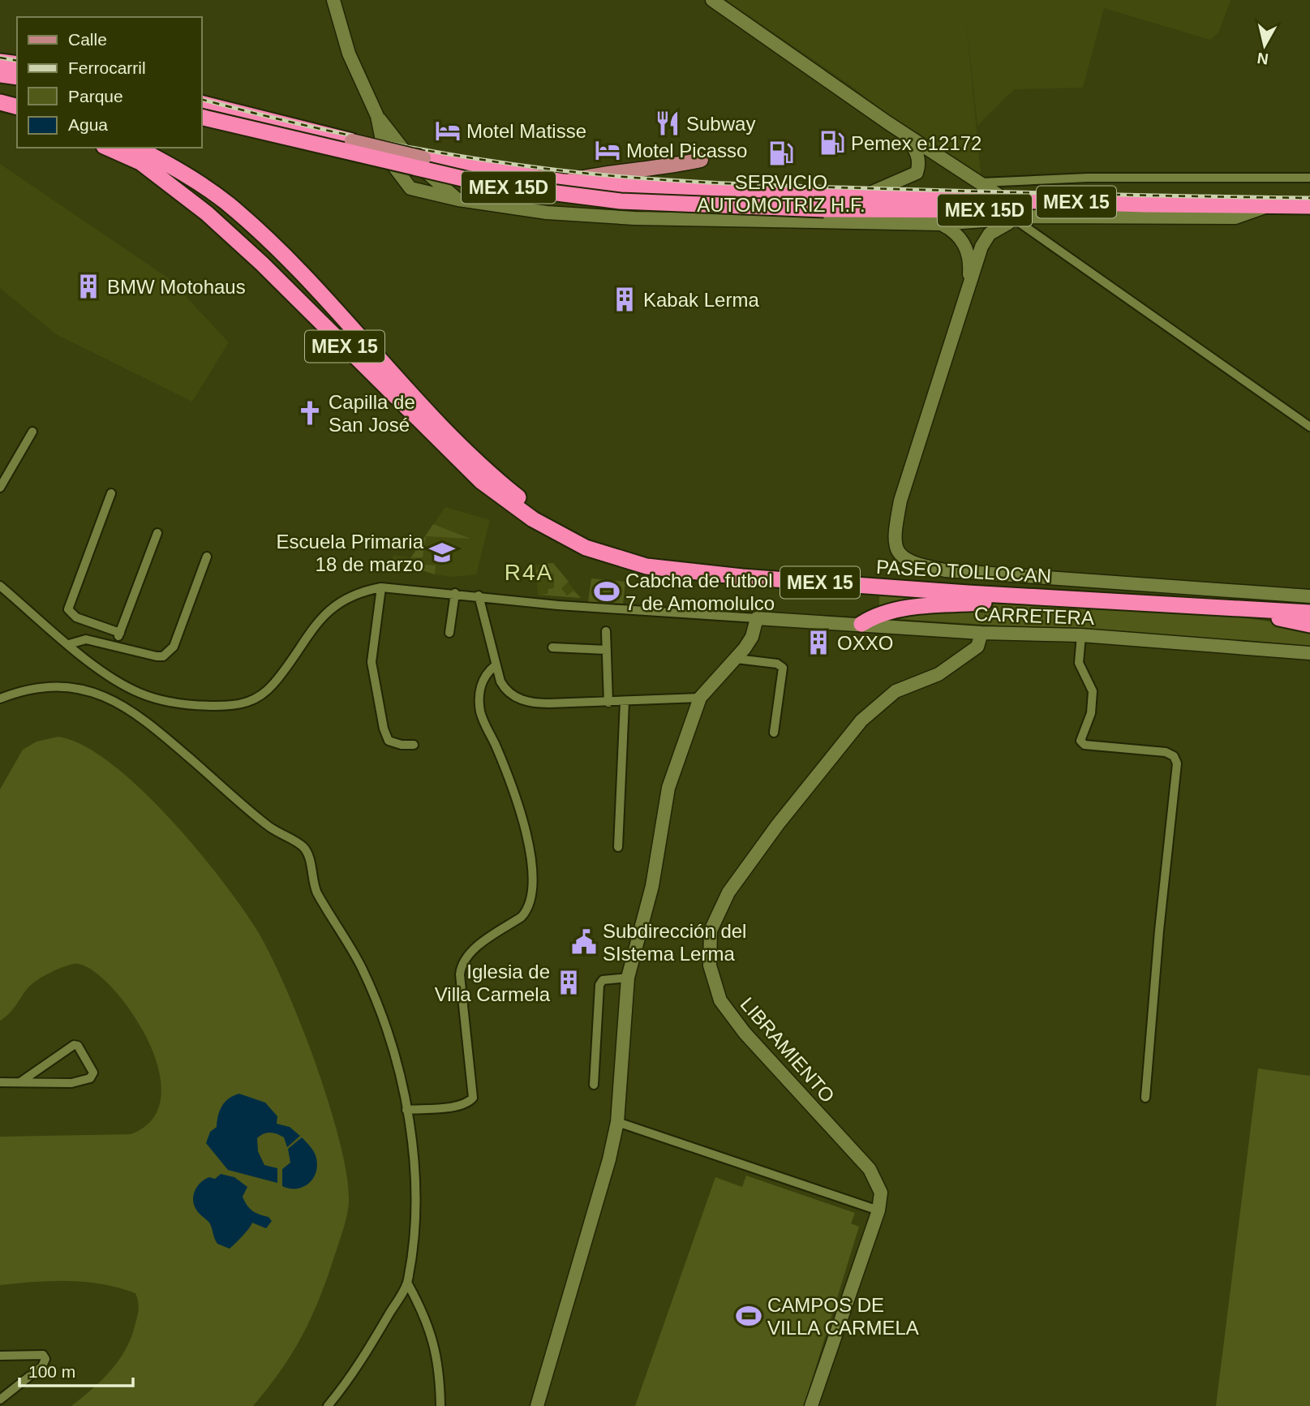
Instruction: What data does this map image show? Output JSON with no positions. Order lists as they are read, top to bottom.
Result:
{
  "streets": {
    "highway": ["MEX 15D", "MEX 15", "PASEO TOLLOCAN"],
    "main road": ["CARRETERA", "LIBRAMIENTO"]
  },
  "crossings": [
    ["MEX 15D", "MEX 15"],
    ["MEX 15", "PASEO TOLLOCAN"],
    ["CARRETERA", "LIBRAMIENTO"]
  ],
  "districts": ["R4A"],
  "places": {
    "restaurant": ["Subway"],
    "hotel": ["Motel Matisse", "Motel Picasso"],
    "fuel station": ["Pemex e12172", "SERVICIO AUTOMOTRIZ H.F."],
    "building": [
      "BMW Motohaus",
      "Kabak Lerma",
      "OXXO",
      "Iglesia de Villa Carmela"
    ],
    "church": ["Capilla de San José"],
    "school or university": ["Escuela Primaria 18 de marzo"],
    "sports": ["Cabcha de futbol 7 de Amomolulco", "CAMPOS DE VILLA CARMELA"],
    "public building": ["Subdirección del SIstema Lerma"]
  },
  "legend": [
    "Calle",
    "Ferrocarril",
    "Parque",
    "Agua"
  ],
  "scale_bar": "100 m",
  "north": "bottom"
}
